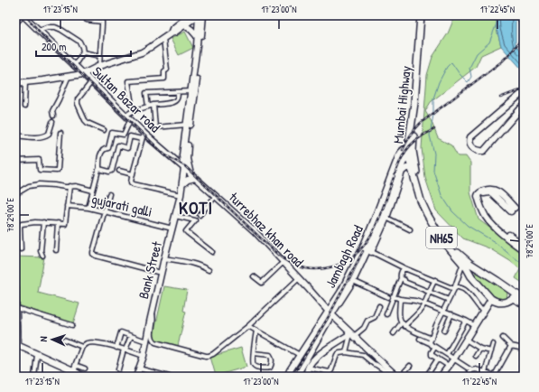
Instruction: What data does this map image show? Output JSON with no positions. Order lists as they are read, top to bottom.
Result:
{
  "streets": {
    "highway": ["Mumbai Highway", "NH65"],
    "main road": [
      "Sultan Bazar road",
      "turrebhaz khan road",
      "Jambagh Road",
      "Bank Street"
    ],
    "street": ["gujarati galli"]
  },
  "crossings": [
    ["Sultan Bazar road", "turrebhaz khan road"],
    ["Sultan Bazar road", "Bank Street"],
    ["Mumbai Highway", "Jambagh Road"],
    ["gujarati galli", "Bank Street"],
    ["turrebhaz khan road", "Jambagh Road"],
    ["turrebhaz khan road", "Bank Street"]
  ],
  "districts": ["KOTI"],
  "scale_bar": "200 m",
  "north": "left",
  "coordinates": [
    "17°23'15\"N",
    "17°23'00\"N",
    "17°22'45\"N",
    "78°29'00\"E"
  ]
}
